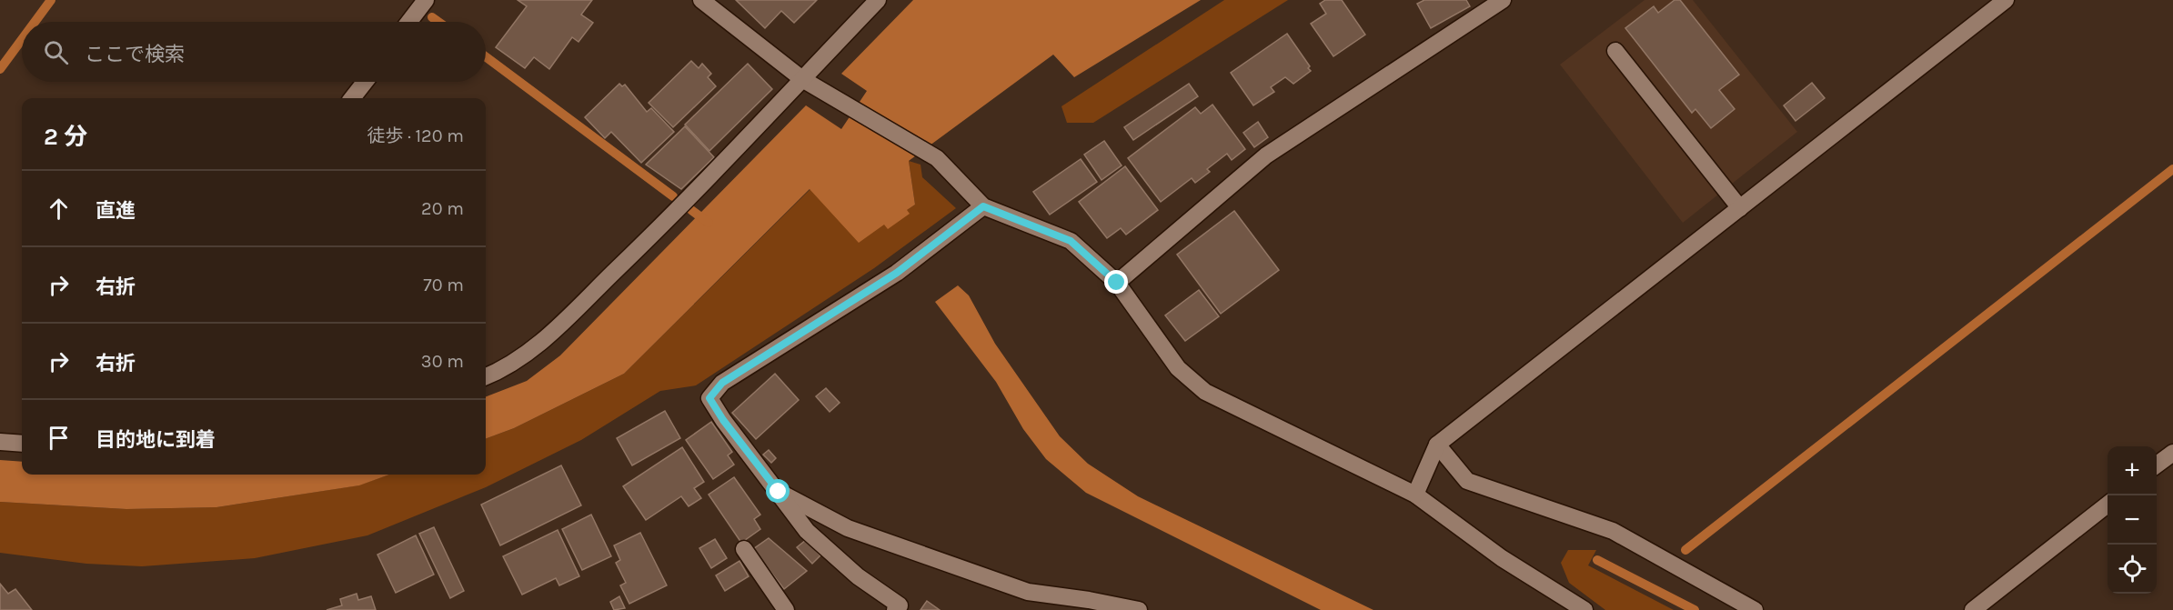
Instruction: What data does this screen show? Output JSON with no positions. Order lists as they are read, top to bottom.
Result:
{
  "page": {
    "search": "ここで検索",
    "heading": ["2 分", "徒歩 · 120 m"],
    "list": [
      ["直進", "20 m"],
      ["右折", "70 m"],
      ["右折", "30 m"],
      "目的地に到着"
    ],
    "map_buttons": ["+", "−"]
  }
}
